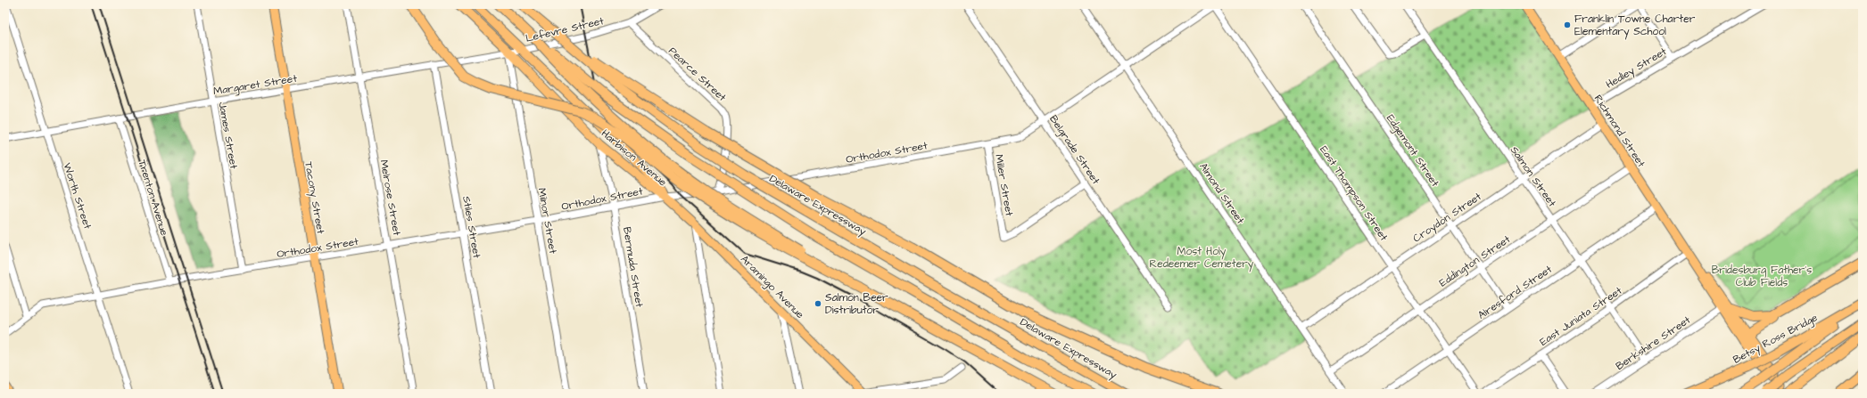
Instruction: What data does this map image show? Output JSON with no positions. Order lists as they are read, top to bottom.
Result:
{
  "streets": {
    "highway": ["Delaware Expressway", "Betsy Ross Bridge"],
    "main road": [
      "Richmond Street",
      "Harbison Avenue",
      "Tacony Street",
      "Aramingo Avenue"
    ],
    "street": [
      "Lefevre Street",
      "Hedley Street",
      "Pearce Street",
      "Margaret Street",
      "James Street",
      "Belgrade Street",
      "Edgemont Street",
      "Orthodox Street",
      "Salmon Street",
      "Miller Street",
      "Almond Street",
      "East Thompson Street",
      "Worth Street",
      "Trenton Avenue",
      "Melrose Street",
      "Croydon Street",
      "Milnor Street",
      "Stiles Street",
      "Eddington Street",
      "Bermuda Street",
      "Alresford Street",
      "East Juniata Street",
      "Berkshire Street"
    ]
  },
  "crossings": [
    ["Lefevre Street", "Pearce Street"],
    ["Lefevre Street", "Margaret Street"],
    ["Lefevre Street", "Harbison Avenue"],
    ["Lefevre Street", "Milnor Street"],
    ["Hedley Street", "Richmond Street"],
    ["Pearce Street", "Orthodox Street"],
    ["Margaret Street", "James Street"],
    ["Margaret Street", "Harbison Avenue"],
    ["Margaret Street", "Worth Street"],
    ["Margaret Street", "Trenton Avenue"],
    ["Margaret Street", "Tacony Street"],
    ["Margaret Street", "Melrose Street"],
    ["Margaret Street", "Milnor Street"],
    ["Margaret Street", "Stiles Street"],
    ["Richmond Street", "Croydon Street"],
    ["Richmond Street", "Eddington Street"],
    ["Richmond Street", "Alresford Street"],
    ["Richmond Street", "East Juniata Street"],
    ["Richmond Street", "Berkshire Street"],
    ["James Street", "Orthodox Street"],
    ["Belgrade Street", "Orthodox Street"],
    ["Belgrade Street", "Miller Street"],
    ["Edgemont Street", "Croydon Street"],
    ["Edgemont Street", "Eddington Street"],
    ["Edgemont Street", "Alresford Street"],
    ["Orthodox Street", "Harbison Avenue"],
    ["Orthodox Street", "Miller Street"],
    ["Orthodox Street", "Almond Street"],
    ["Orthodox Street", "East Thompson Street"],
    ["Orthodox Street", "Worth Street"],
    ["Orthodox Street", "Trenton Avenue"],
    ["Orthodox Street", "Tacony Street"],
    ["Orthodox Street", "Melrose Street"],
    ["Orthodox Street", "Milnor Street"],
    ["Orthodox Street", "Stiles Street"],
    ["Orthodox Street", "Bermuda Street"],
    ["Orthodox Street", "Aramingo Avenue"],
    ["Harbison Avenue", "Milnor Street"],
    ["Harbison Avenue", "Bermuda Street"],
    ["Harbison Avenue", "Aramingo Avenue"],
    ["Salmon Street", "Croydon Street"],
    ["Salmon Street", "Eddington Street"],
    ["Salmon Street", "Alresford Street"],
    ["Salmon Street", "East Juniata Street"],
    ["Salmon Street", "Berkshire Street"],
    ["Almond Street", "Croydon Street"],
    ["Almond Street", "Eddington Street"],
    ["East Thompson Street", "Croydon Street"],
    ["East Thompson Street", "Eddington Street"],
    ["East Thompson Street", "Alresford Street"]
  ],
  "parks": ["Most Holy Redeemer Cemetery", "Bridesburg Father's Club Fields"],
  "places": ["Franklin Towne Charter Elementary School", "Salmon Beer Distributor"]
}
